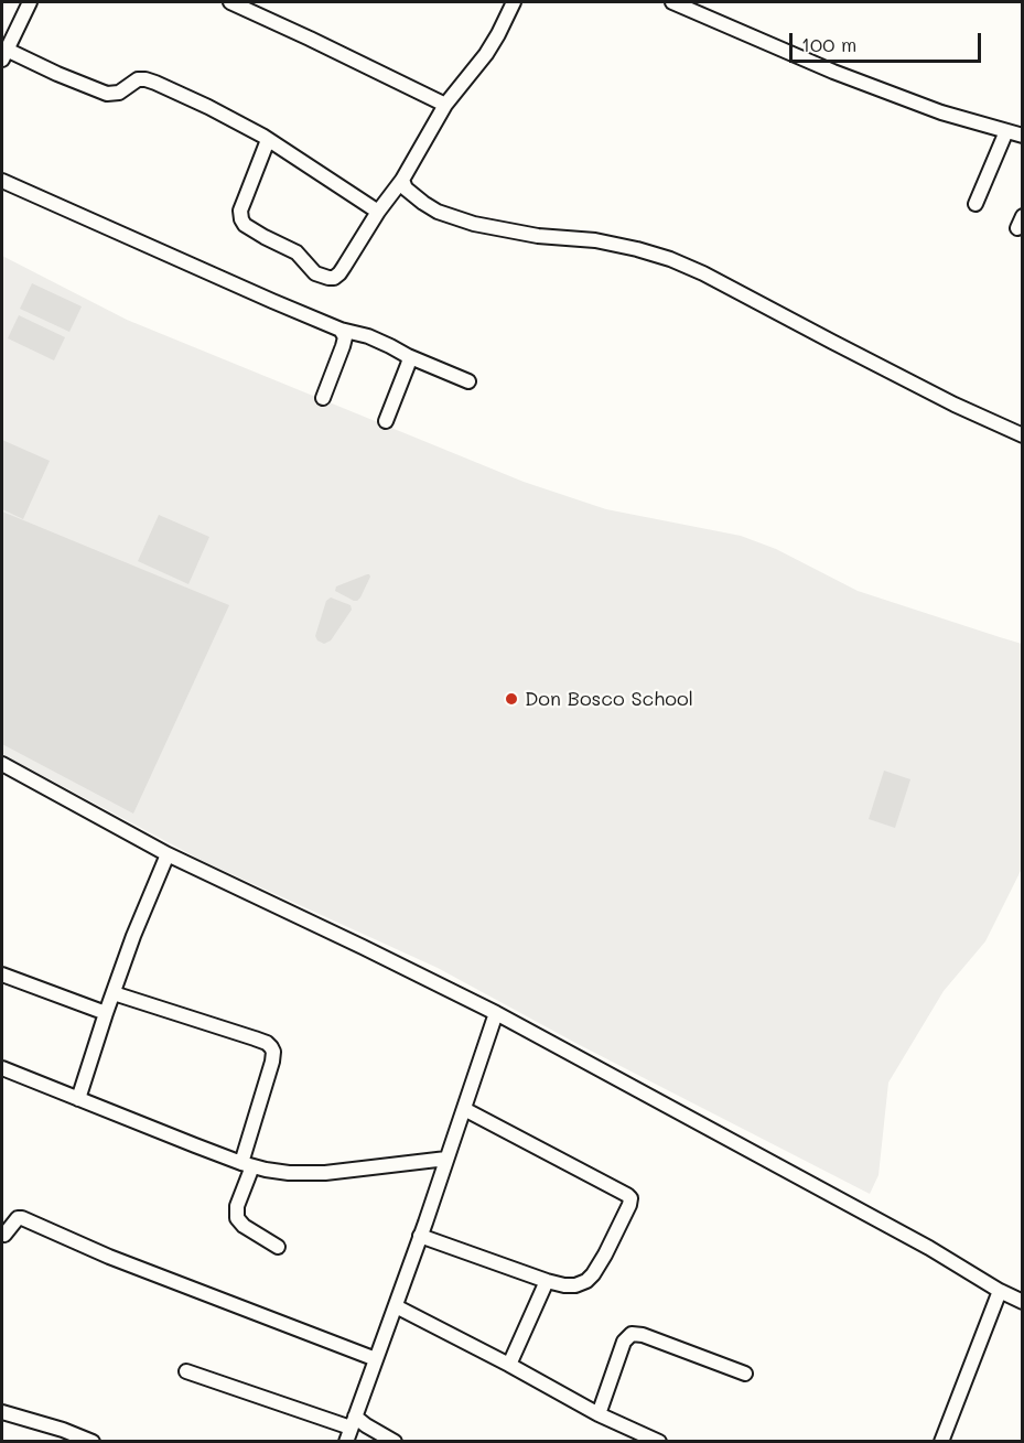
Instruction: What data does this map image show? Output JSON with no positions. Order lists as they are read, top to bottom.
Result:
{
  "places": ["Don Bosco School"],
  "scale_bar": "100 m"
}
